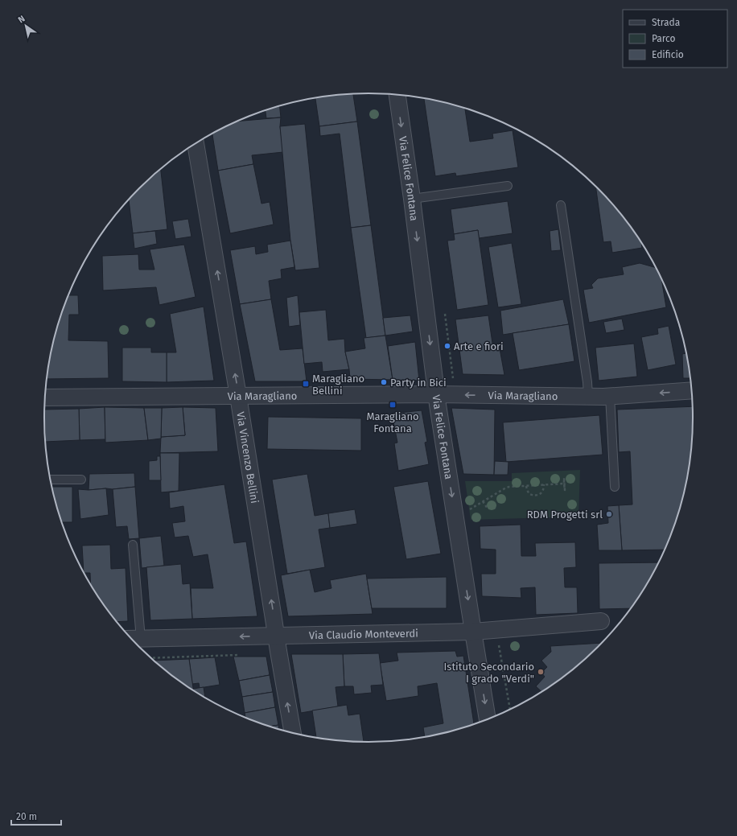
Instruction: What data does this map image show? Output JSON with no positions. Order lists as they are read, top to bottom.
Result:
{
  "streets": {
    "street": [
      "Via Felice Fontana",
      "Via Maragliano",
      "Via Vincenzo Bellini",
      "Via Claudio Monteverdi"
    ]
  },
  "crossings": [
    ["Via Felice Fontana", "Via Maragliano"],
    ["Via Felice Fontana", "Via Claudio Monteverdi"],
    ["Via Maragliano", "Via Vincenzo Bellini"],
    ["Via Vincenzo Bellini", "Via Claudio Monteverdi"]
  ],
  "one_way": ["Via Felice Fontana", "Via Maragliano", "Via Vincenzo Bellini"],
  "places": {
    "other": [
      "Arte e fiori",
      "Party in Bici",
      "RDM Progetti srl",
      "Istituto Secondario I grado \"Verdi\""
    ],
    "transit": ["Maragliano Bellini", "Maragliano Fontana"]
  },
  "legend": ["Strada", "Parco", "Edificio"],
  "scale_bar": "20 m",
  "north": "top left"
}
